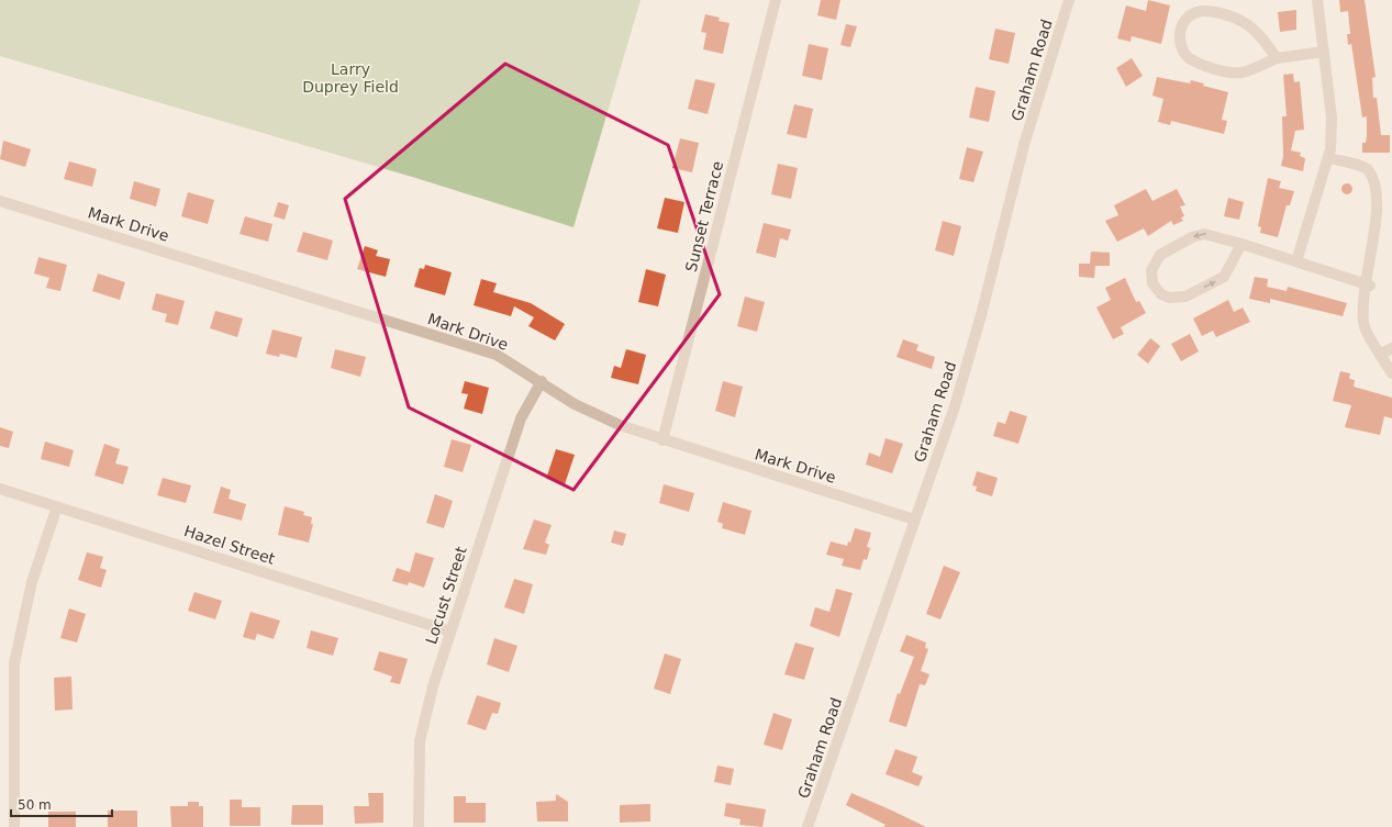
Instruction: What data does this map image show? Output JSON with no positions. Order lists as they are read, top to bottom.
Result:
{
  "streets": {
    "street": [
      "Graham Road",
      "Sunset Terrace",
      "Mark Drive",
      "Hazel Street",
      "Locust Street"
    ]
  },
  "crossings": [
    ["Graham Road", "Mark Drive"],
    ["Sunset Terrace", "Mark Drive"],
    ["Mark Drive", "Locust Street"],
    ["Hazel Street", "Locust Street"]
  ],
  "parks": ["Larry Duprey Field"],
  "scale_bar": "50 m"
}
